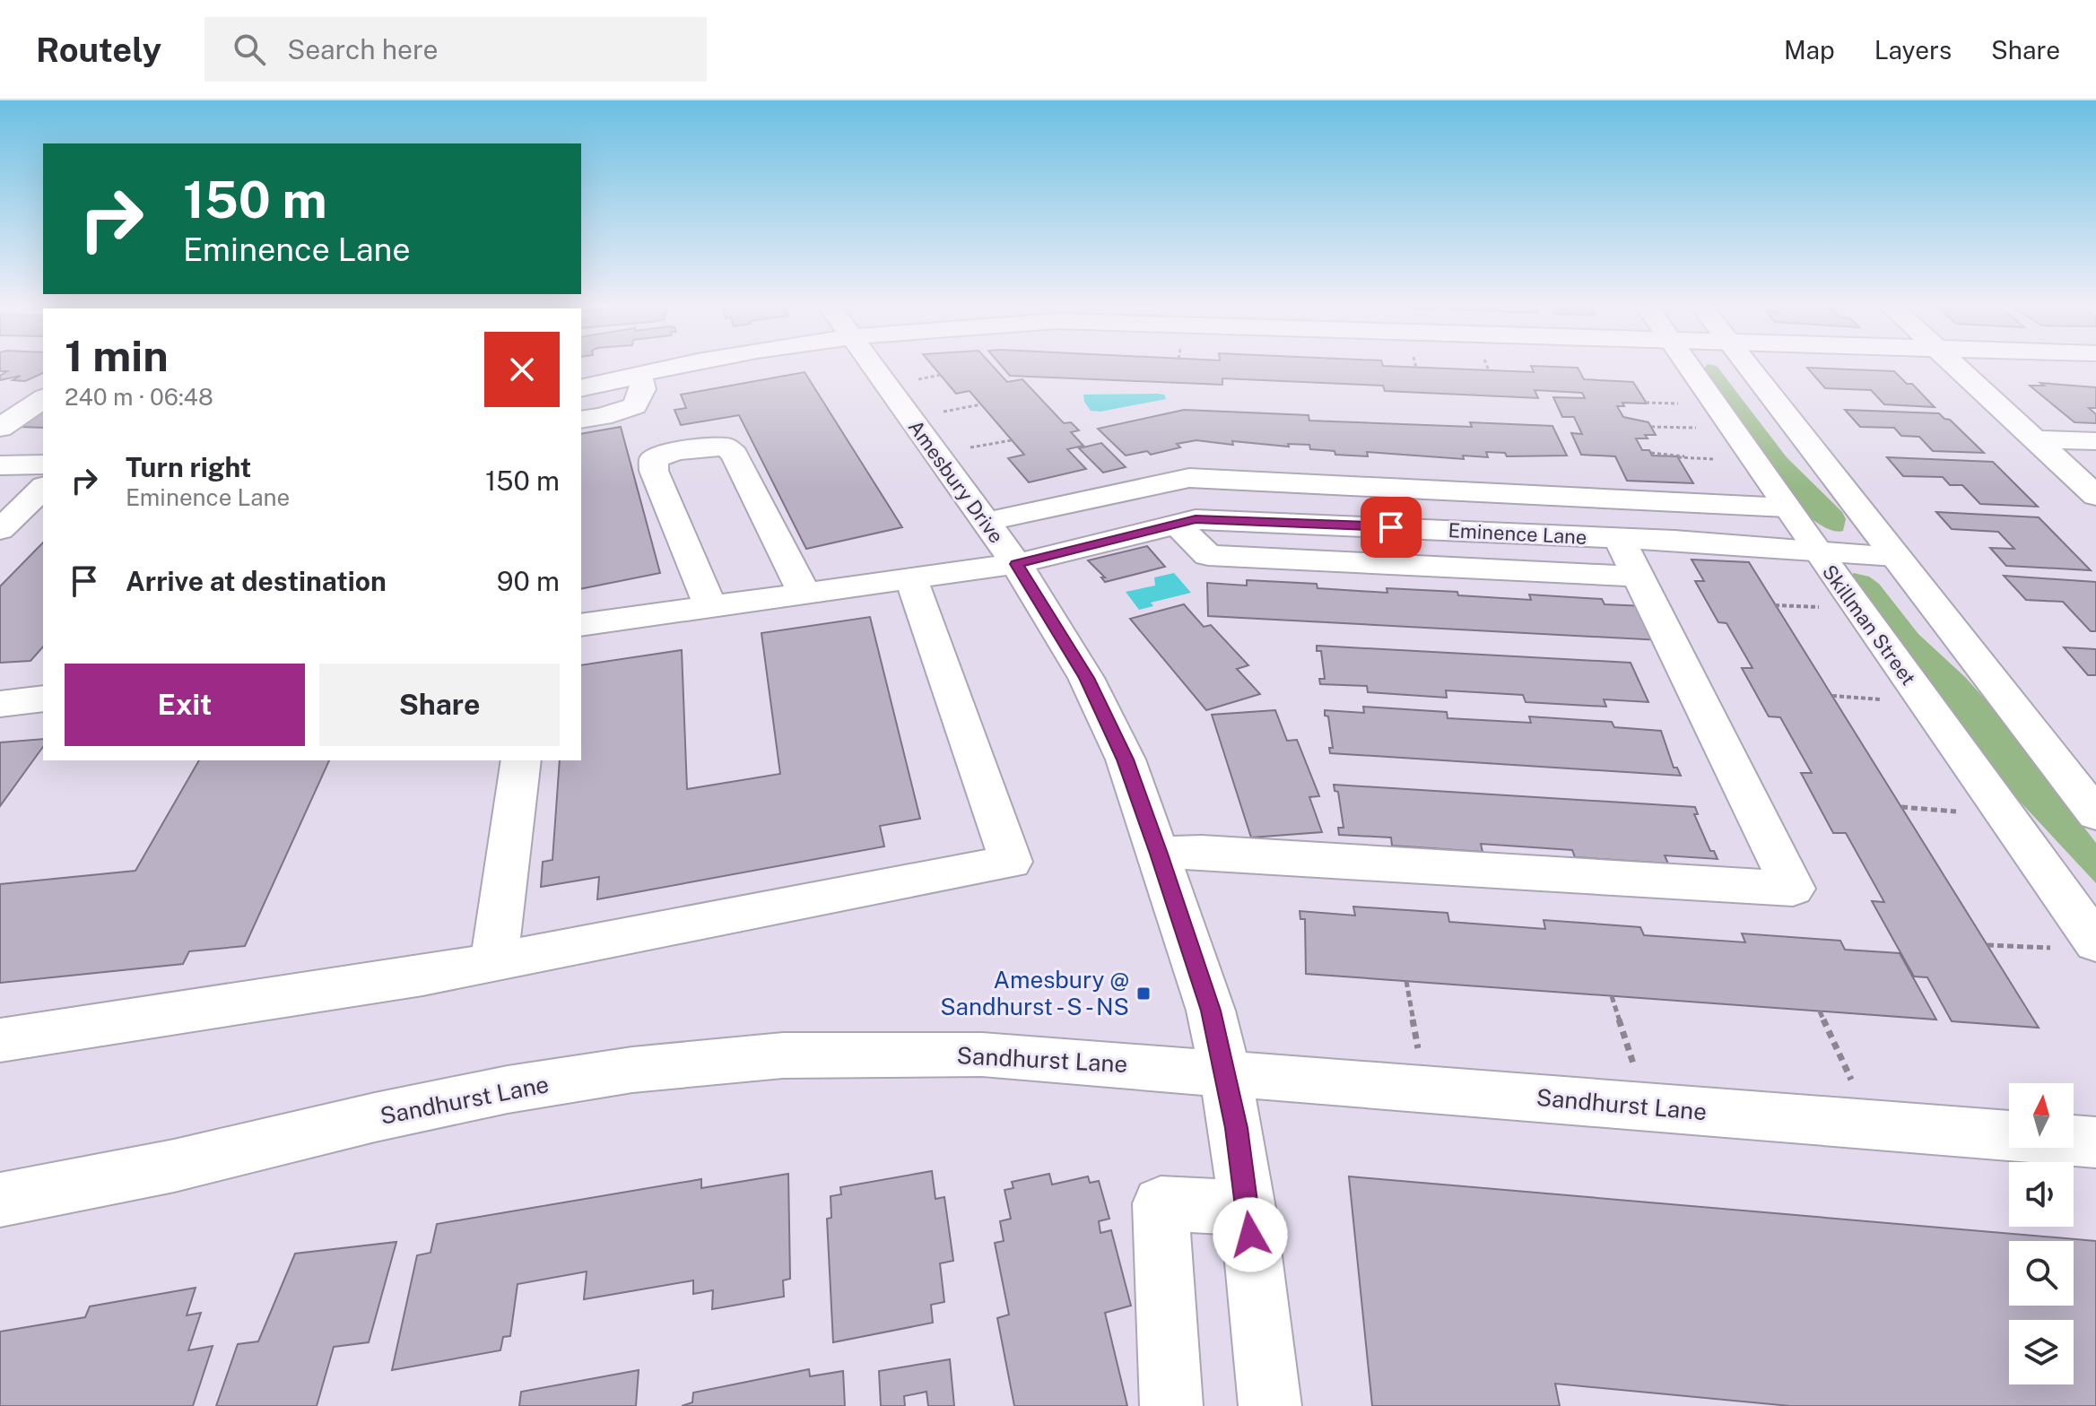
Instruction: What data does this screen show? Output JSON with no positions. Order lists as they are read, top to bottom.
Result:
{
  "streets": {
    "street": [
      "Amesbury Drive",
      "Eminence Lane",
      "Skillman Street",
      "Sandhurst Lane"
    ]
  },
  "crossings": [
    ["Amesbury Drive", "Eminence Lane"],
    ["Amesbury Drive", "Sandhurst Lane"],
    ["Eminence Lane", "Skillman Street"]
  ],
  "places": {
    "transit": ["Amesbury @ Sandhurst - S - NS"]
  },
  "north": "top",
  "page": {
    "header": "Routely",
    "search": "Search here",
    "nav": ["Map", "Layers", "Share"],
    "turn": ["150 m", "Eminence Lane"],
    "heading": ["1 min", "240 m · 06:48"],
    "list": [
      {
        "name": "Turn right",
        "note": "Eminence Lane",
        "value": "150 m"
      },
      {
        "name": "Arrive at destination",
        "value": "90 m"
      }
    ],
    "buttons": ["Exit", "Share"]
  }
}
